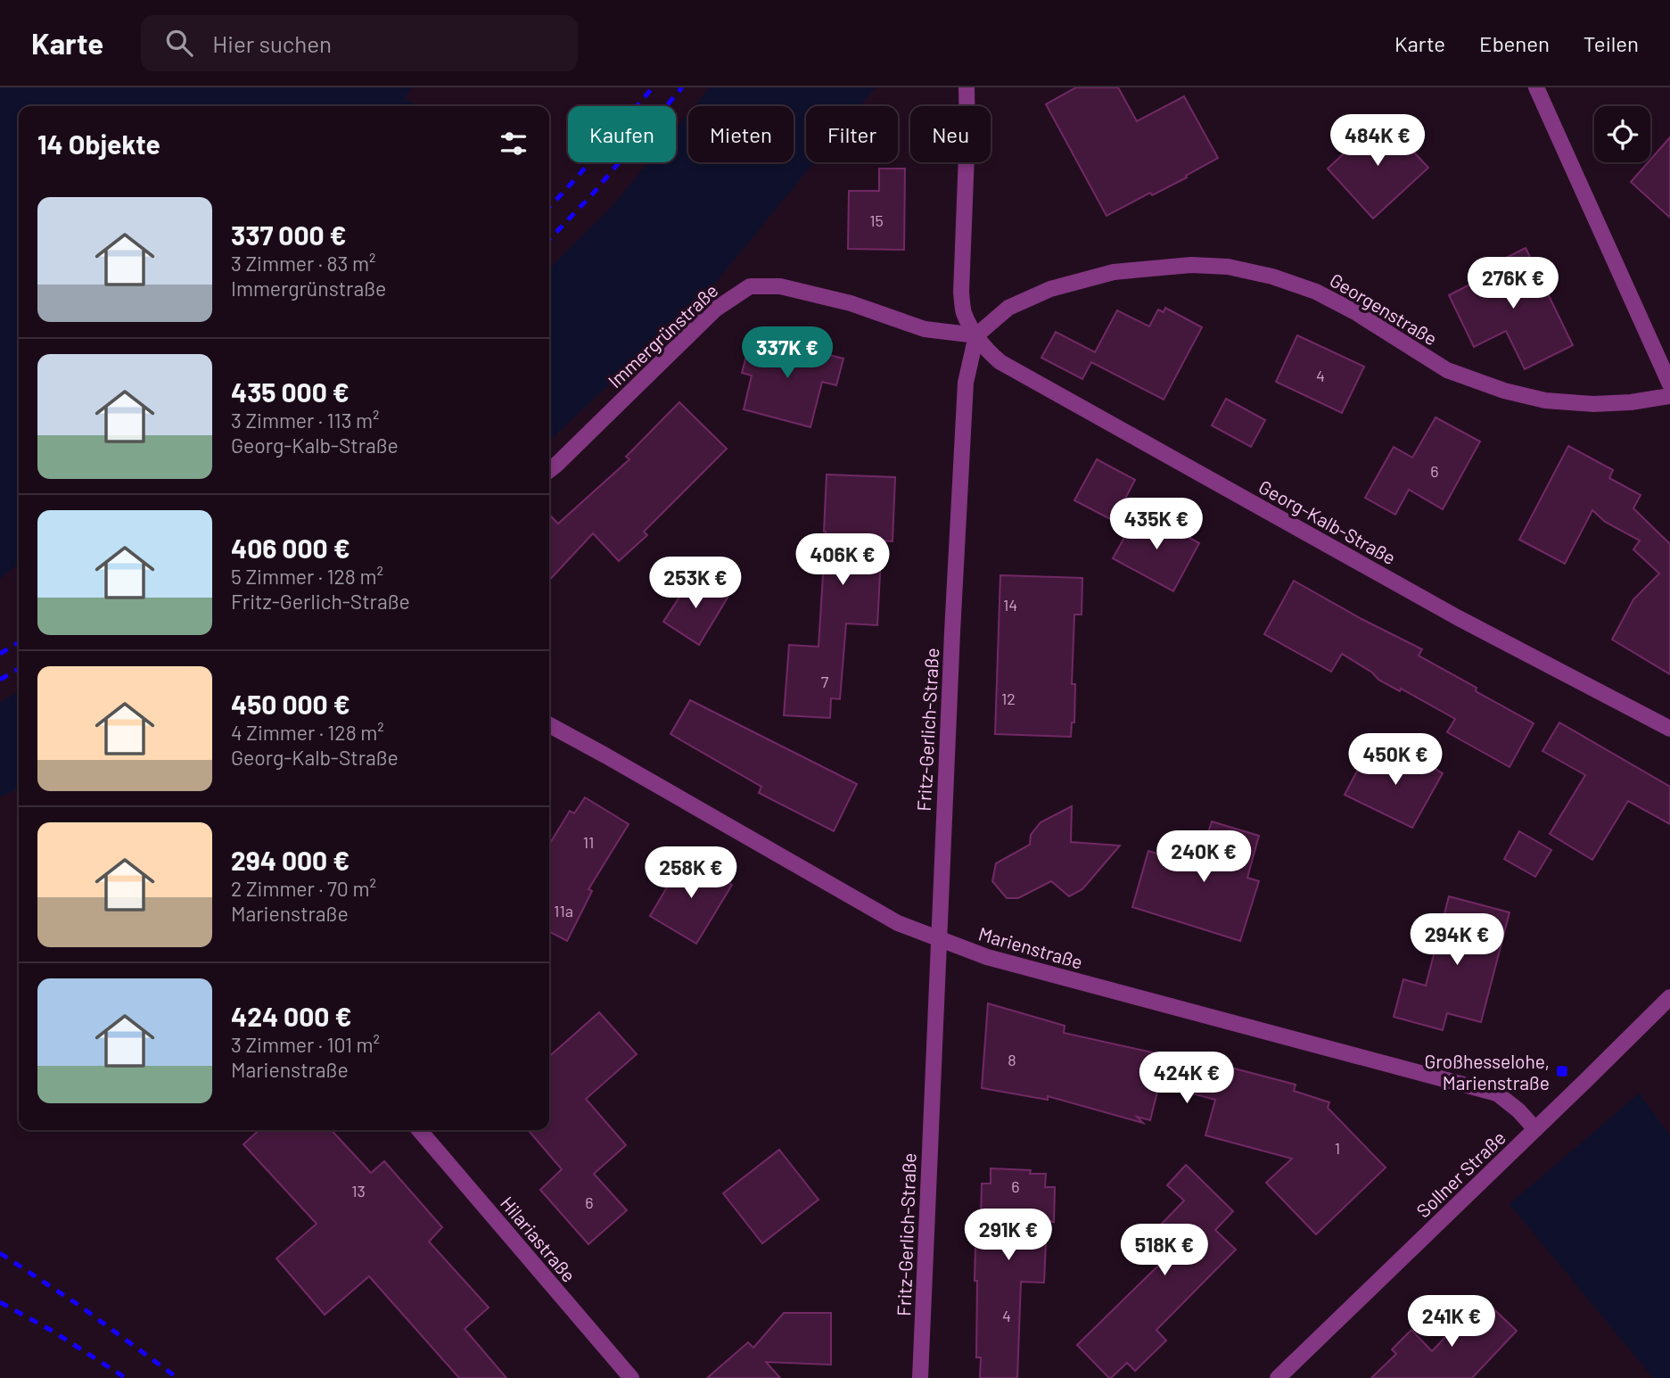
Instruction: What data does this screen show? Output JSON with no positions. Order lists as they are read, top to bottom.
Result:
{
  "streets": {
    "street": [
      "Georgenstraße",
      "Immergrünstraße",
      "Georg-Kalb-Straße",
      "Fritz-Gerlich-Straße",
      "Marienstraße",
      "Sollner Straße",
      "Hilariastraße"
    ]
  },
  "crossings": [
    ["Georgenstraße", "Immergrünstraße"],
    ["Georgenstraße", "Georg-Kalb-Straße"],
    ["Georgenstraße", "Fritz-Gerlich-Straße"],
    ["Immergrünstraße", "Georg-Kalb-Straße"],
    ["Immergrünstraße", "Fritz-Gerlich-Straße"],
    ["Georg-Kalb-Straße", "Fritz-Gerlich-Straße"],
    ["Fritz-Gerlich-Straße", "Marienstraße"],
    ["Marienstraße", "Sollner Straße"]
  ],
  "places": {
    "transit": ["Großhesselohe, Marienstraße"]
  },
  "house_numbers": [
    "15",
    "4",
    "6",
    "14",
    "7",
    "12",
    "11",
    "11a",
    "8",
    "1",
    "6",
    "13",
    "6",
    "4"
  ],
  "page": {
    "header": "Karte",
    "search": "Hier suchen",
    "nav": ["Karte", "Ebenen", "Teilen"],
    "chip": [
      "Kaufen",
      "Mieten",
      "Filter",
      "Neu"
    ],
    "heading": "14 Objekte",
    "price": [
      "484K €",
      "276K €",
      "337K €",
      "435K €",
      "406K €",
      "253K €",
      "450K €",
      "240K €",
      "258K €",
      "294K €",
      "424K €",
      "291K €",
      "518K €",
      "241K €"
    ],
    "list": [
      {
        "name": "337 000 €",
        "note": "3 Zimmer · 83 m² · Immergrünstraße"
      },
      {
        "name": "435 000 €",
        "note": "3 Zimmer · 113 m² · Georg-Kalb-Straße"
      },
      {
        "name": "406 000 €",
        "note": "5 Zimmer · 128 m² · Fritz-Gerlich-Straße"
      },
      {
        "name": "450 000 €",
        "note": "4 Zimmer · 128 m² · Georg-Kalb-Straße"
      },
      {
        "name": "294 000 €",
        "note": "2 Zimmer · 70 m² · Marienstraße"
      },
      {
        "name": "424 000 €",
        "note": "3 Zimmer · 101 m² · Marienstraße"
      }
    ]
  }
}
